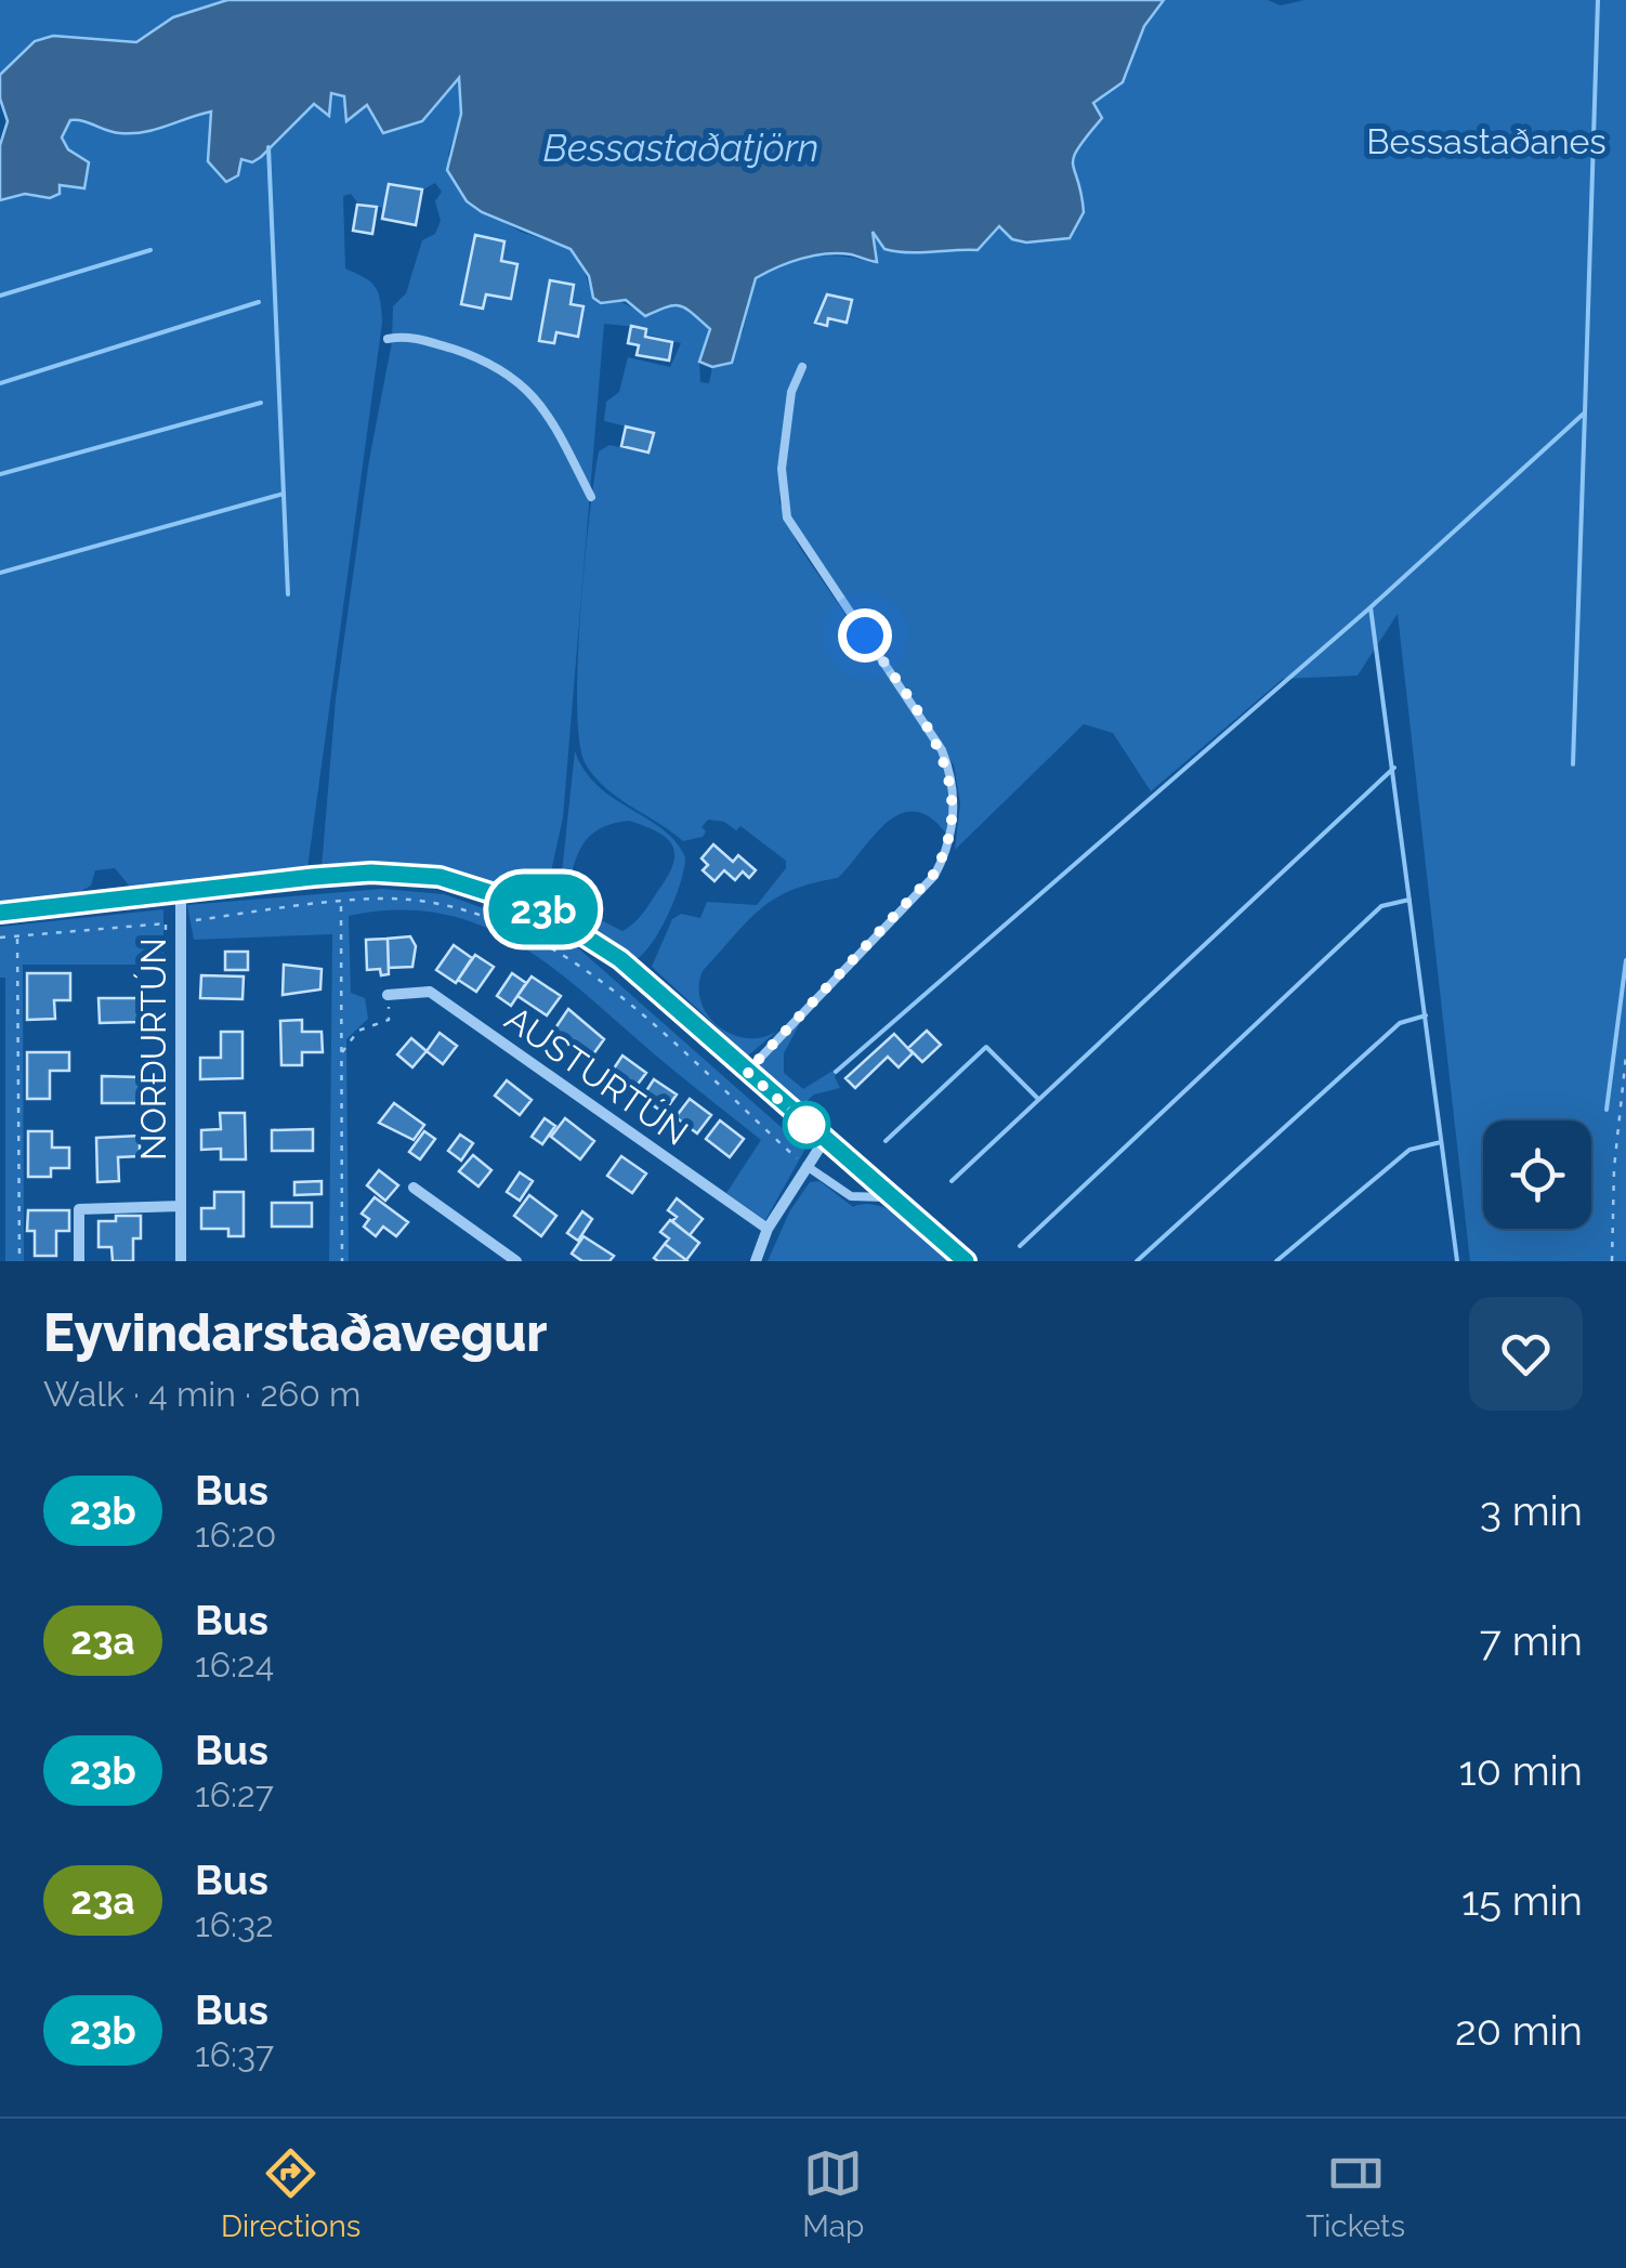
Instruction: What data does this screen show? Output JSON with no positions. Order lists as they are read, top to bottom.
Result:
{
  "streets": {
    "street": ["NORÐURTÚN", "AUSTURTÚN"]
  },
  "water": ["Bessastaðatjörn"],
  "parks": ["Bessastaðanes"],
  "lines": ["bus line 23b"],
  "page": {
    "on_map": "23b",
    "heading": ["Eyvindarstaðavegur", "Walk · 4 min · 260 m"],
    "list": [
      {
        "mark": "23b",
        "name": "Bus",
        "note": "16:20",
        "value": "3 min"
      },
      {
        "mark": "23a",
        "name": "Bus",
        "note": "16:24",
        "value": "7 min"
      },
      {
        "mark": "23b",
        "name": "Bus",
        "note": "16:27",
        "value": "10 min"
      },
      {
        "mark": "23a",
        "name": "Bus",
        "note": "16:32",
        "value": "15 min"
      },
      {
        "mark": "23b",
        "name": "Bus",
        "note": "16:37",
        "value": "20 min"
      }
    ],
    "tabs": ["Directions", "Map", "Tickets"]
  }
}
